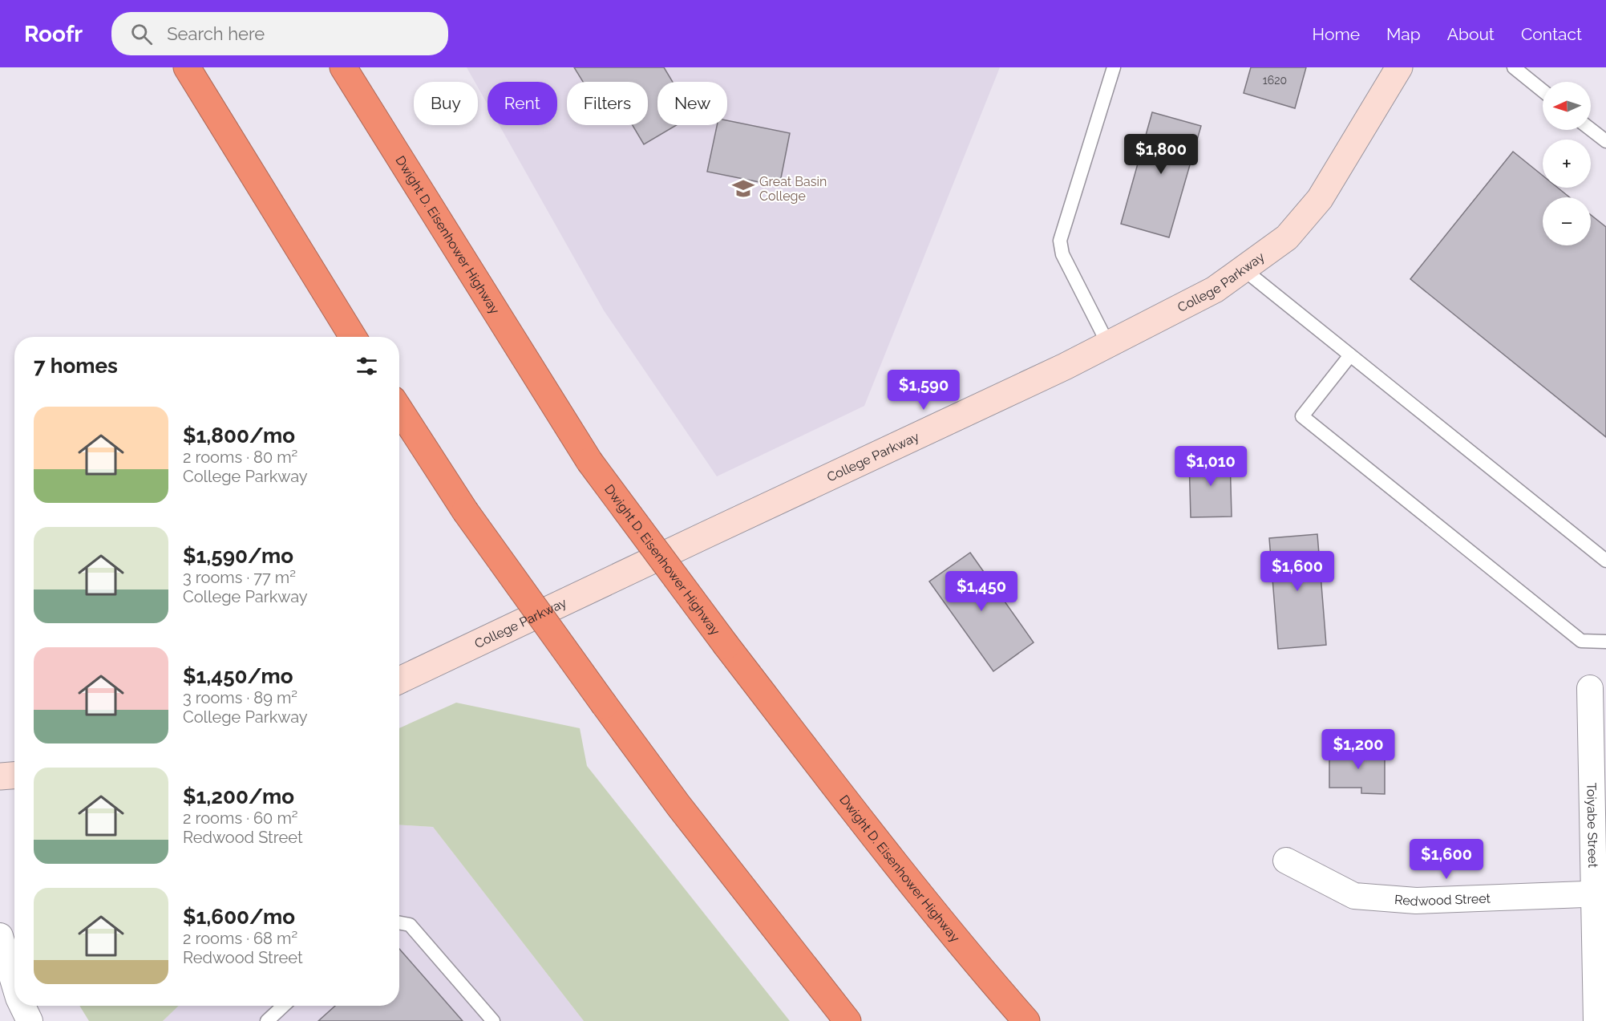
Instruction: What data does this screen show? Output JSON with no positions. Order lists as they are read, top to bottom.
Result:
{
  "streets": {
    "highway": ["Dwight D. Eisenhower Highway"],
    "street": ["College Parkway", "Toiyabe Street", "Redwood Street"]
  },
  "crossings": [
    ["Toiyabe Street", "Redwood Street"]
  ],
  "places": {
    "school or university": ["Great Basin College"]
  },
  "house_numbers": ["1620"],
  "north": "left",
  "page": {
    "header": "Roofr",
    "search": "Search here",
    "nav": [
      "Home",
      "Map",
      "About",
      "Contact"
    ],
    "map_buttons": ["+", "−"],
    "chip": [
      "Buy",
      "Rent",
      "Filters",
      "New"
    ],
    "price": [
      "$1,800",
      "$1,590",
      "$1,010",
      "$1,600",
      "$1,450",
      "$1,200",
      "$1,600"
    ],
    "heading": "7 homes",
    "list": [
      {
        "name": "$1,800/mo",
        "note": "2 rooms · 80 m² · College Parkway"
      },
      {
        "name": "$1,590/mo",
        "note": "3 rooms · 77 m² · College Parkway"
      },
      {
        "name": "$1,450/mo",
        "note": "3 rooms · 89 m² · College Parkway"
      },
      {
        "name": "$1,200/mo",
        "note": "2 rooms · 60 m² · Redwood Street"
      },
      {
        "name": "$1,600/mo",
        "note": "2 rooms · 68 m² · Redwood Street"
      }
    ]
  }
}
